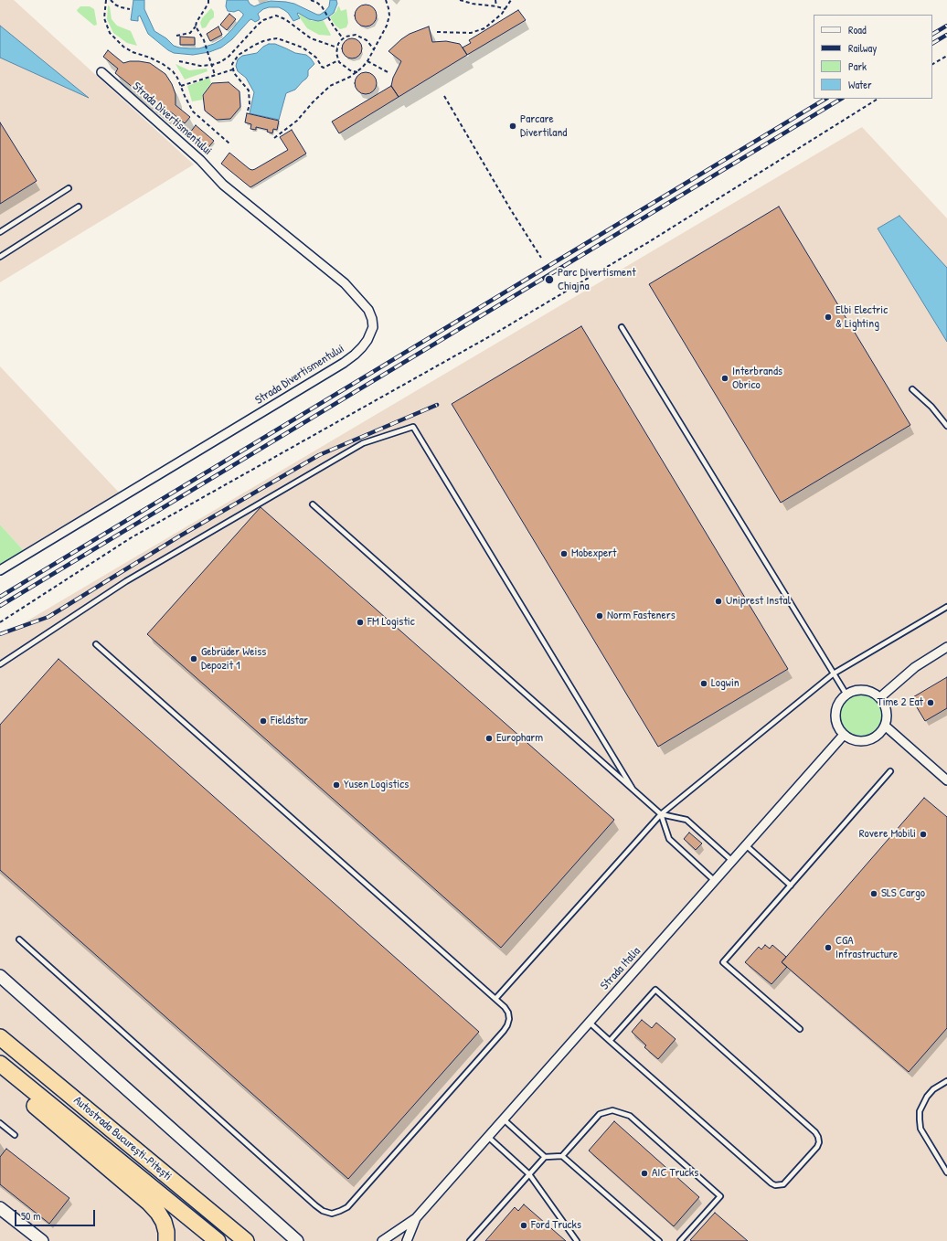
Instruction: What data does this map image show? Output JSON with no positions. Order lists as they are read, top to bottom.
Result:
{
  "streets": {
    "highway": ["Autostrada București-Pitești"],
    "street": ["Strada Divertismentului", "Strada Italia"]
  },
  "places": [
    "Parcare Divertiland",
    "Parc Divertisment Chiajna",
    "Elbi Electric & Lighting",
    "Interbrands Obrico",
    "Mobexpert",
    "Uniprest Instal",
    "Norm Fasteners",
    "FM Logistic",
    "Gebrüder Weiss Depozit 1",
    "Logwin",
    "Time 2 Eat",
    "Fieldstar",
    "Europharm",
    "Yusen Logistics",
    "Rovere Mobili",
    "SLS Cargo",
    "CGA Infrastructure",
    "AIC Trucks",
    "Ford Trucks"
  ],
  "legend": [
    "Road",
    "Railway",
    "Park",
    "Water"
  ],
  "scale_bar": "50 m"
}
